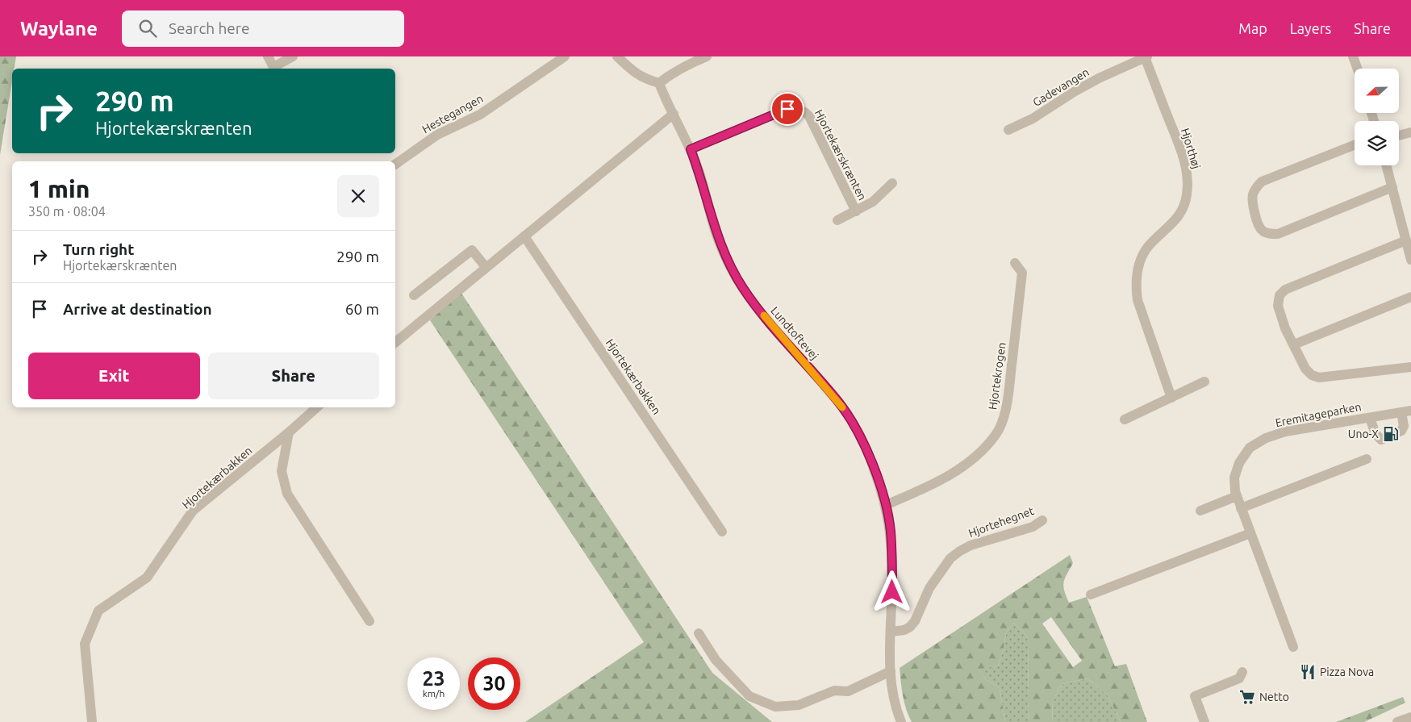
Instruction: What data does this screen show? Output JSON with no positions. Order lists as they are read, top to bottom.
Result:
{
  "streets": {
    "street": [
      "Gadevangen",
      "Hestegangen",
      "Hjorthøj",
      "Hjortekærskrænten",
      "Lundtoftevej",
      "Hjortekrogen",
      "Hjortekærbakken",
      "Eremitageparken",
      "Hjortehegnet"
    ]
  },
  "crossings": [
    ["Gadevangen", "Hjorthøj"],
    ["Hjortekærskrænten", "Lundtoftevej"],
    ["Lundtoftevej", "Hjortekrogen"],
    ["Lundtoftevej", "Hjortehegnet"]
  ],
  "places": {
    "fuel station": ["Uno-X"],
    "restaurant": ["Pizza Nova"],
    "supermarket": ["Netto"]
  },
  "north": "left",
  "page": {
    "header": "Waylane",
    "search": "Search here",
    "nav": ["Map", "Layers", "Share"],
    "turn": ["290 m", "Hjortekærskrænten"],
    "heading": ["1 min", "350 m · 08:04"],
    "list": [
      {
        "name": "Turn right",
        "note": "Hjortekærskrænten",
        "value": "290 m"
      },
      {
        "name": "Arrive at destination",
        "value": "60 m"
      }
    ],
    "buttons": ["Exit", "Share"],
    "speed": "23 km/h",
    "limit": "30"
  }
}
